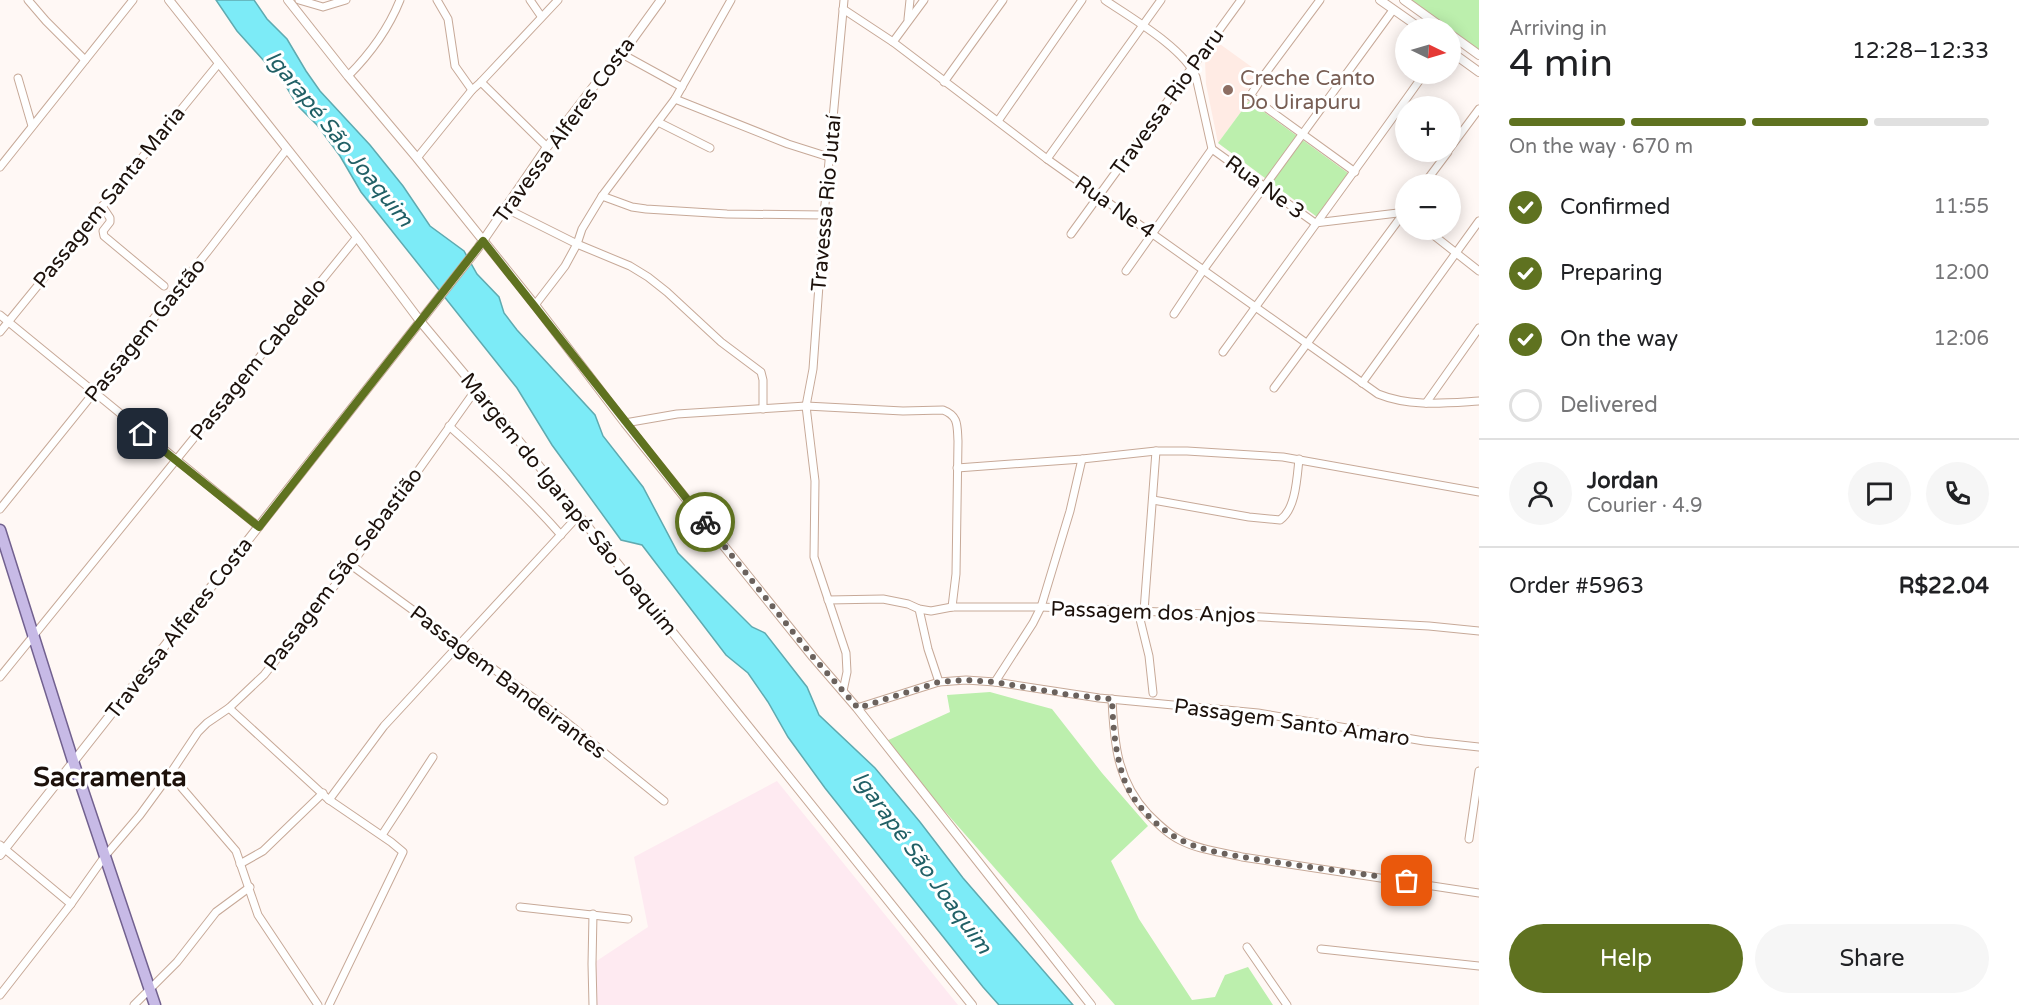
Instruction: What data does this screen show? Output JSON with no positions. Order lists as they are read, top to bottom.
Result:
{
  "streets": {
    "street": [
      "Travessa Rio Paru",
      "Travessa Alferes Costa",
      "Rua Ne 3",
      "Passagem Santa Maria",
      "Travessa Rio Jutaí",
      "Rua Ne 4",
      "Passagem Gastão",
      "Passagem Cabedelo",
      "Margem do Igarapé São Joaquim",
      "Passagem São Sebastião",
      "Passagem dos Anjos",
      "Passagem Bandeirantes",
      "Passagem Santo Amaro"
    ]
  },
  "crossings": [
    ["Travessa Rio Paru", "Rua Ne 3"],
    ["Travessa Rio Paru", "Rua Ne 4"],
    ["Travessa Alferes Costa", "Margem do Igarapé São Joaquim"],
    ["Passagem Santa Maria", "Margem do Igarapé São Joaquim"],
    ["Travessa Rio Jutaí", "Rua Ne 4"],
    ["Travessa Rio Jutaí", "Passagem dos Anjos"],
    ["Passagem Gastão", "Margem do Igarapé São Joaquim"],
    ["Passagem Cabedelo", "Margem do Igarapé São Joaquim"],
    ["Margem do Igarapé São Joaquim", "Passagem São Sebastião"],
    ["Passagem São Sebastião", "Passagem Bandeirantes"]
  ],
  "districts": ["Sacramenta"],
  "water": ["Igarapé São Joaquim"],
  "places": ["Creche Canto Do Uirapuru"],
  "north": "right",
  "page": {
    "heading": ["4 min", "Arriving in", "12:28–12:33"],
    "panel": [
      "Jordan",
      "Courier · 4.9",
      "Order #5963",
      "R$22.04"
    ],
    "map_buttons": ["+", "−"],
    "bar": "On the way · 670 m",
    "list": [
      ["Confirmed", "11:55"],
      ["Preparing", "12:00"],
      ["On the way", "12:06"],
      "Delivered"
    ],
    "buttons": ["Help", "Share"]
  }
}
